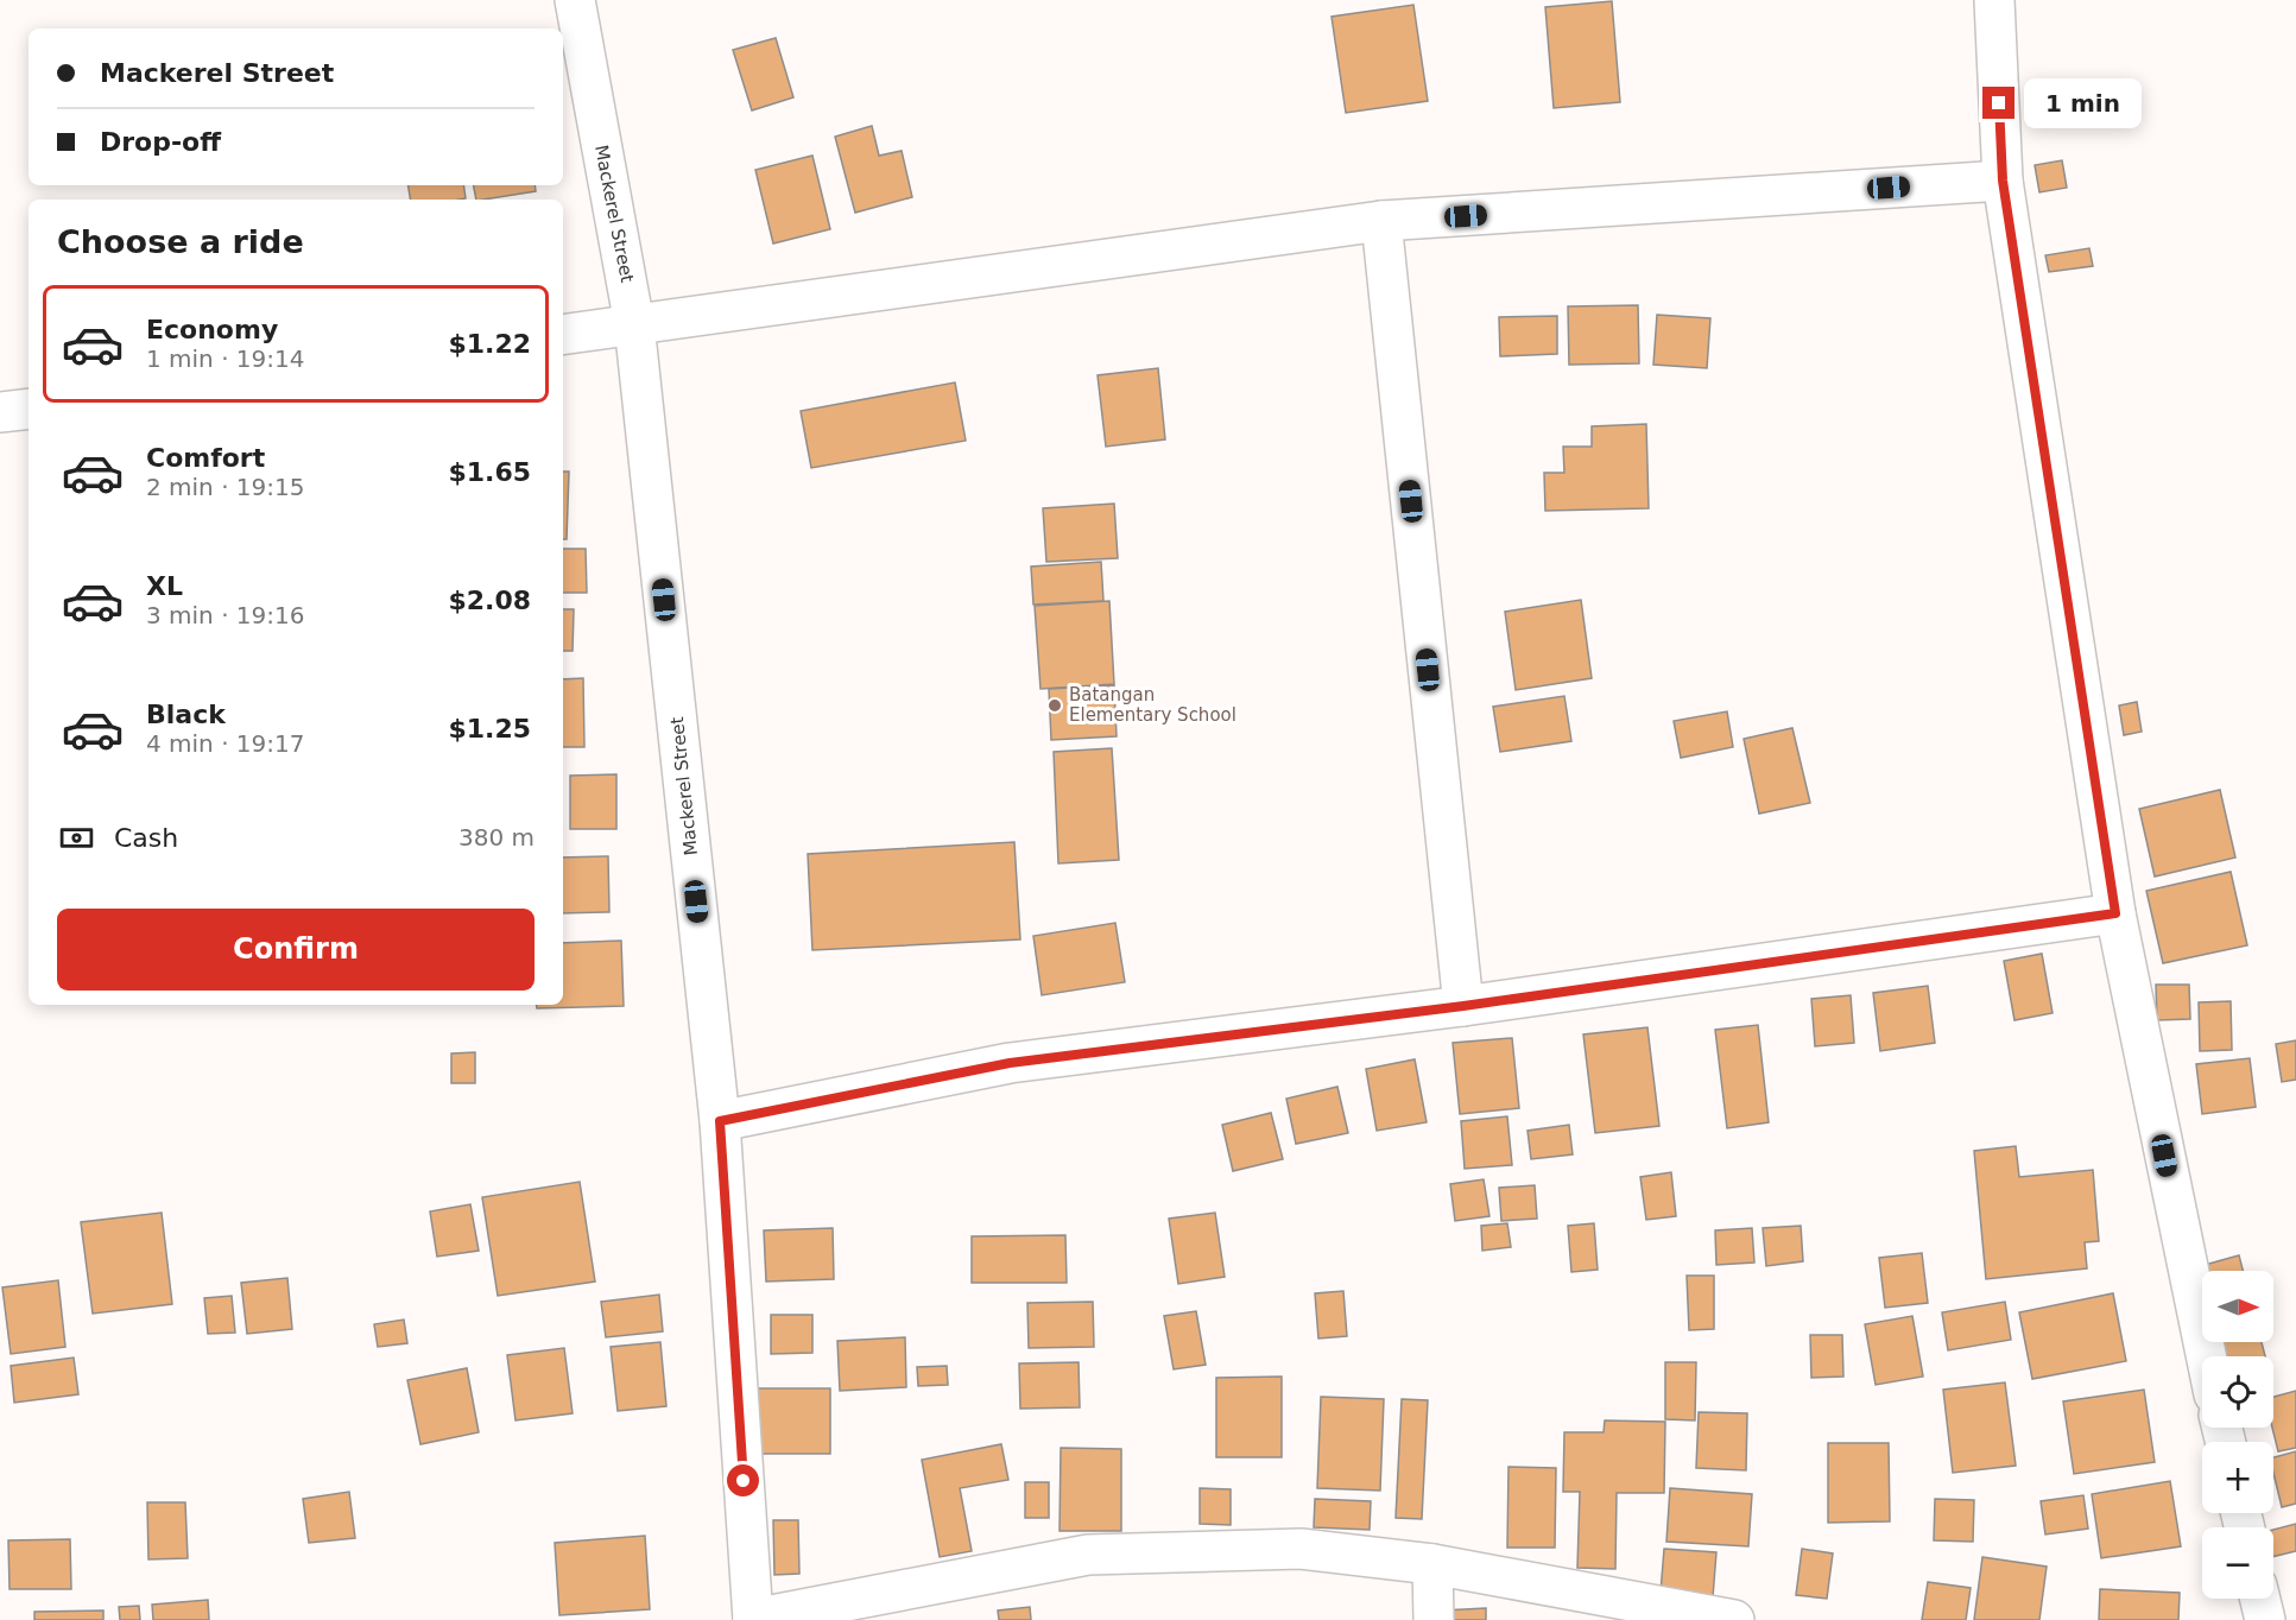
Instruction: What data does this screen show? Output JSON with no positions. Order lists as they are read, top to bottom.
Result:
{
  "streets": {
    "street": ["Mackerel Street"]
  },
  "places": ["Batangan Elementary School"],
  "north": "right",
  "page": {
    "banner": ["Mackerel Street", "Drop-off"],
    "bubble": "1 min",
    "heading": "Choose a ride",
    "list": [
      {
        "name": "Economy",
        "note": "1 min · 19:14",
        "value": "$1.22"
      },
      {
        "name": "Comfort",
        "note": "2 min · 19:15",
        "value": "$1.65"
      },
      {
        "name": "XL",
        "note": "3 min · 19:16",
        "value": "$2.08"
      },
      {
        "name": "Black",
        "note": "4 min · 19:17",
        "value": "$1.25"
      }
    ],
    "pay": ["Cash", "380 m"],
    "buttons": "Confirm",
    "map_buttons": ["+", "−"]
  }
}
